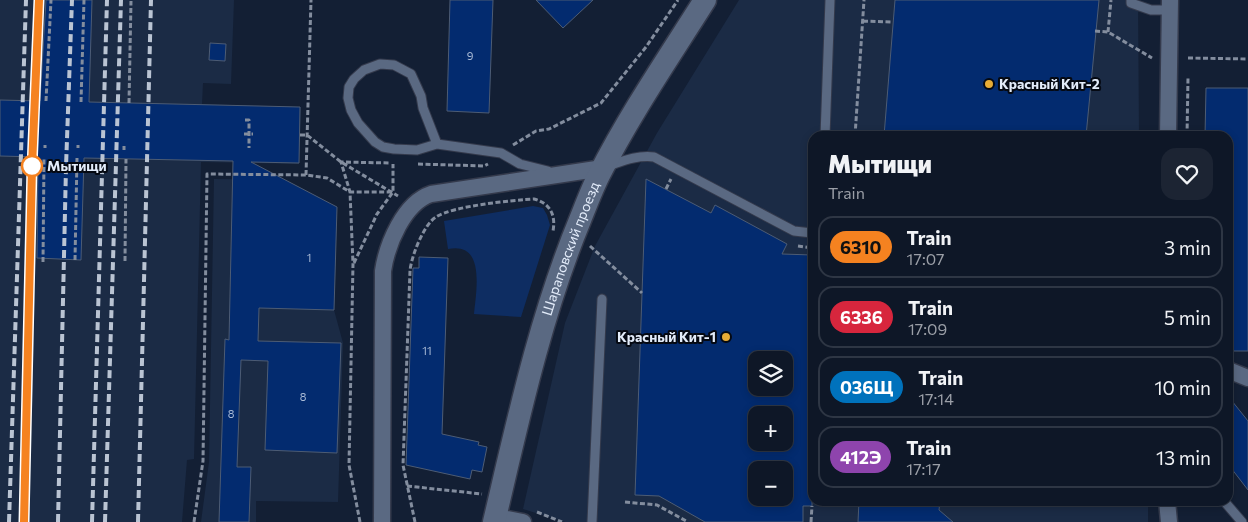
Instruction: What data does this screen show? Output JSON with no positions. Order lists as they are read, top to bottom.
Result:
{
  "streets": {
    "main road": ["Шараповский проезд"]
  },
  "places": ["Красный Кит-2", "Мытищи", "Красный Кит-1"],
  "house_numbers": [
    "9",
    "1",
    "11",
    "8",
    "8"
  ],
  "page": {
    "heading": ["Мытищи", "Train"],
    "list": [
      {
        "mark": "6310",
        "name": "Train",
        "note": "17:07",
        "value": "3 min"
      },
      {
        "mark": "6336",
        "name": "Train",
        "note": "17:09",
        "value": "5 min"
      },
      {
        "mark": "036Щ",
        "name": "Train",
        "note": "17:14",
        "value": "10 min"
      },
      {
        "mark": "412Э",
        "name": "Train",
        "note": "17:17",
        "value": "13 min"
      }
    ],
    "map_buttons": ["+", "−"]
  }
}
